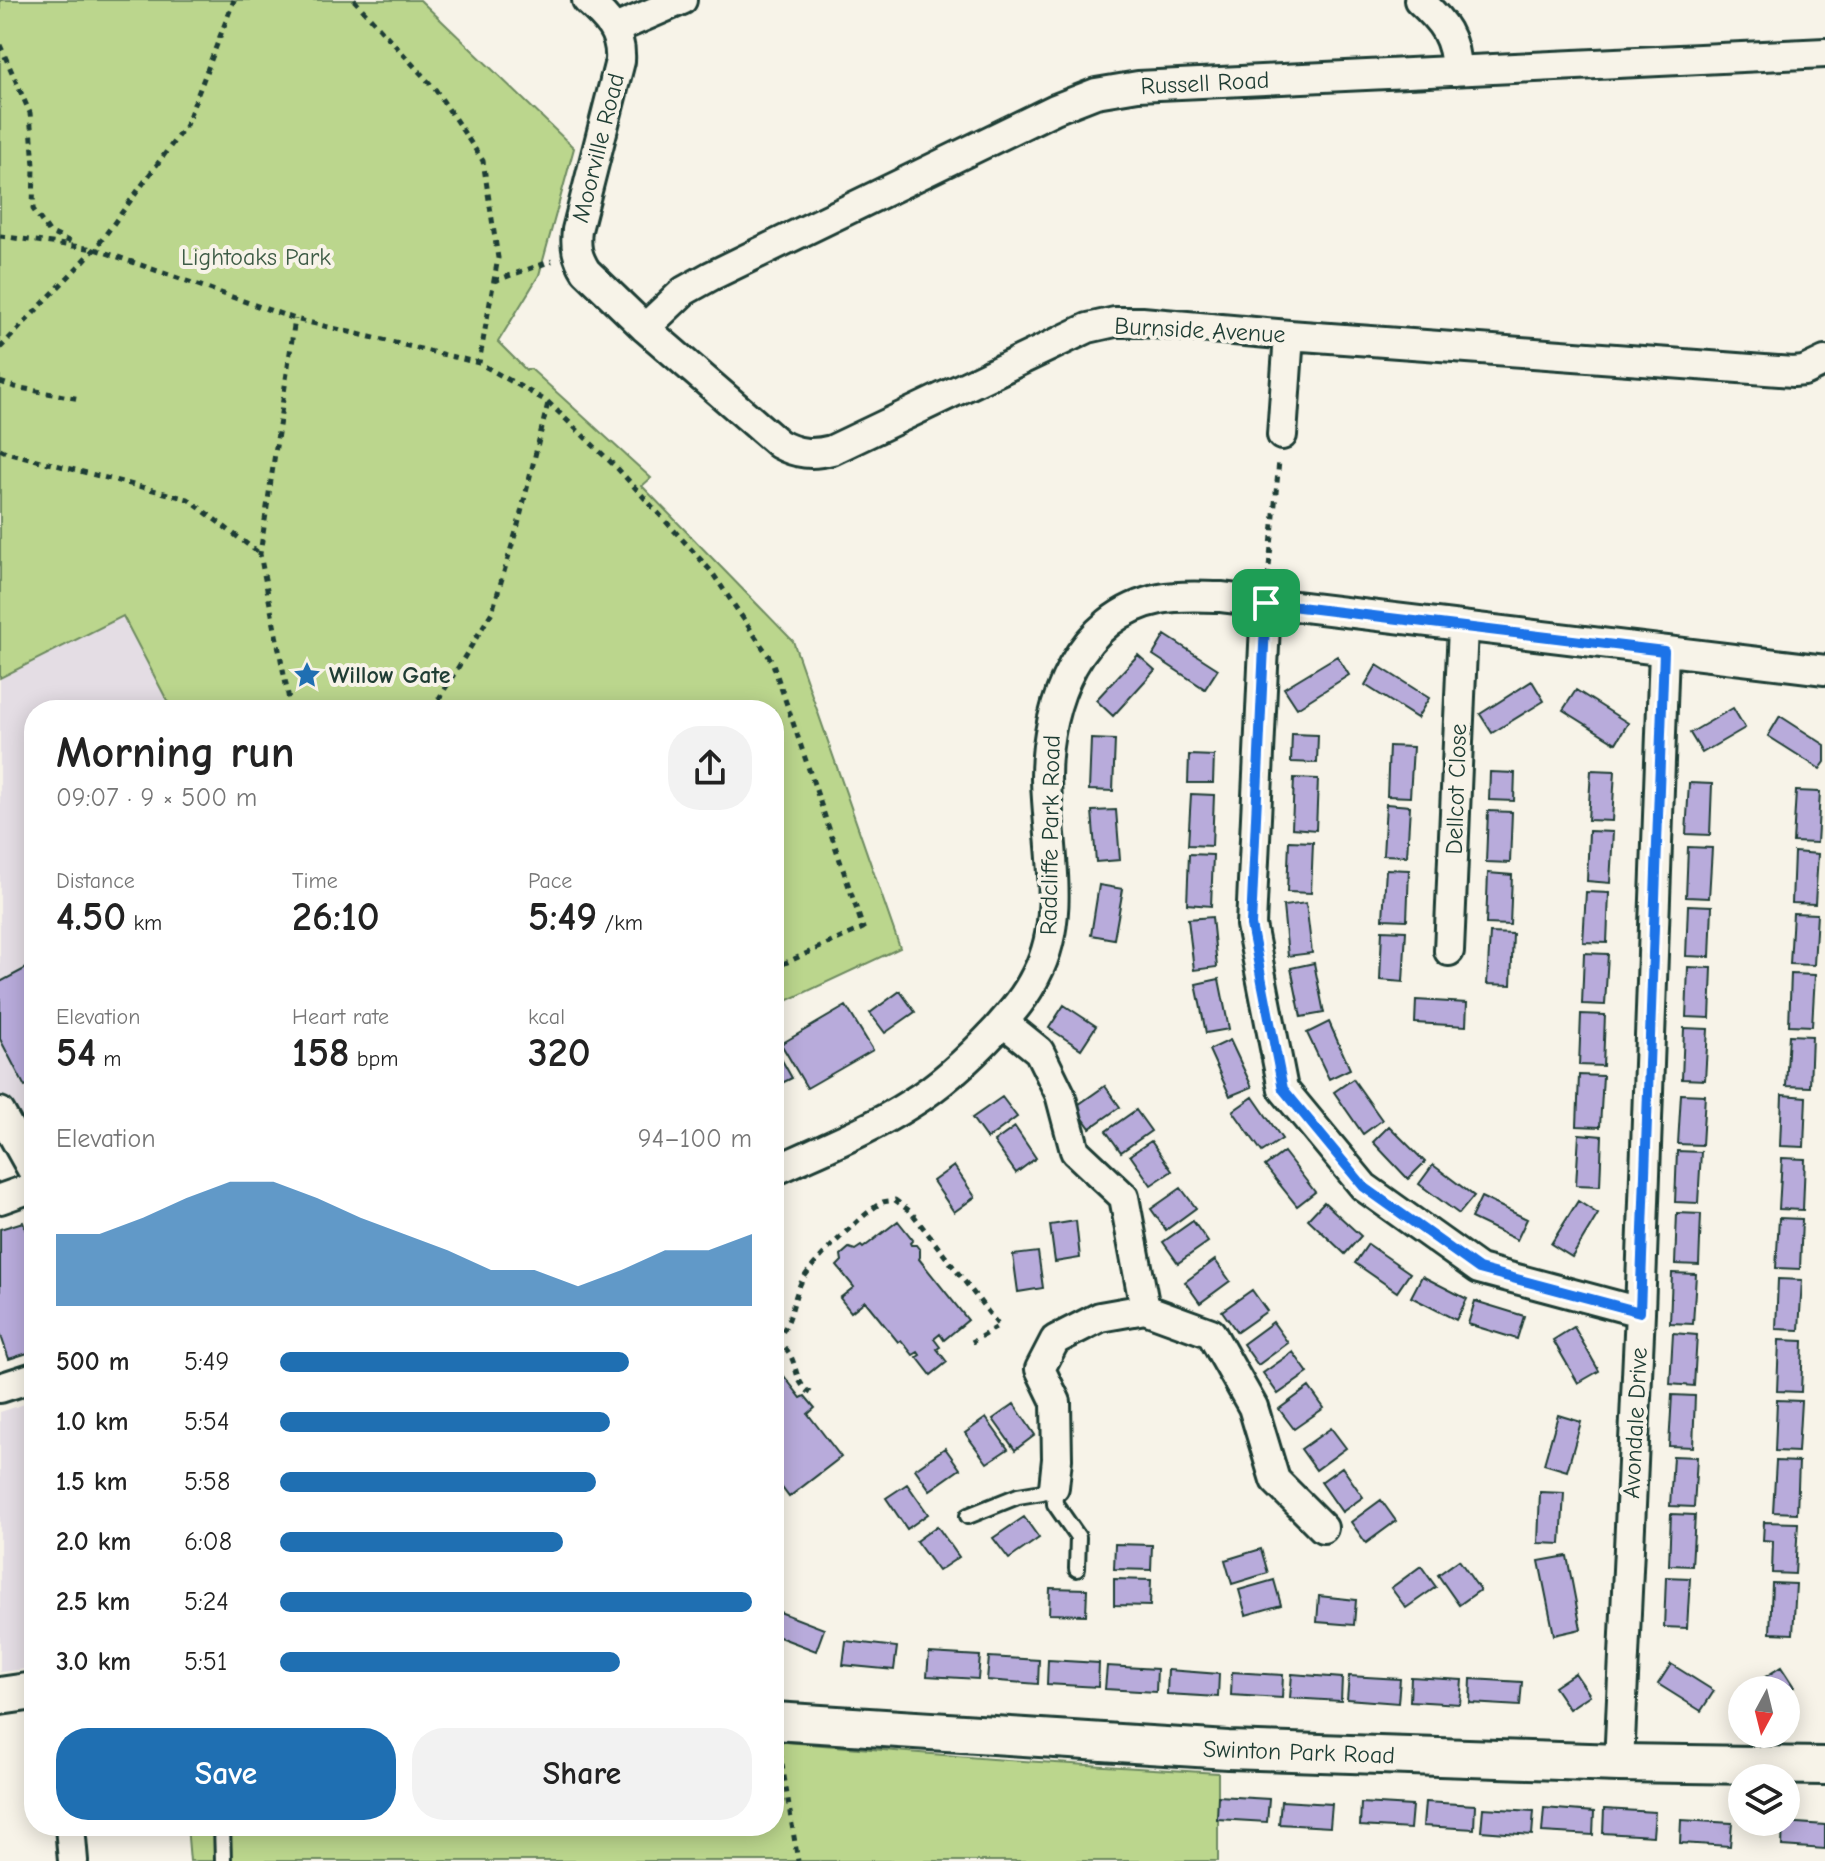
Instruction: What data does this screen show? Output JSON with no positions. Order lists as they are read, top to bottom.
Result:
{
  "streets": {
    "street": [
      "Russell Road",
      "Moorville Road",
      "Burnside Avenue",
      "Dellcot Close",
      "Radcliffe Park Road",
      "Avondale Drive",
      "Swinton Park Road"
    ]
  },
  "crossings": [
    ["Russell Road", "Moorville Road"],
    ["Russell Road", "Burnside Avenue"],
    ["Moorville Road", "Burnside Avenue"],
    ["Dellcot Close", "Radcliffe Park Road"],
    ["Radcliffe Park Road", "Avondale Drive"],
    ["Avondale Drive", "Swinton Park Road"]
  ],
  "parks": ["Lightoaks Park"],
  "places": {
    "place": ["Willow Gate"]
  },
  "north": "bottom",
  "page": {
    "heading": ["Morning run", "09:07 · 9 × 500 m"],
    "stats": [
      ["Distance", "4.50 km"],
      ["Time", "26:10"],
      ["Pace", "5:49 /km"],
      ["Elevation", "54 m"],
      ["Heart rate", "158 bpm"],
      ["kcal", "320"]
    ],
    "chart": ["Elevation", "94–100 m"],
    "list": [
      {
        "name": "500 m",
        "note": "5:49"
      },
      {
        "name": "1.0 km",
        "note": "5:54"
      },
      {
        "name": "1.5 km",
        "note": "5:58"
      },
      {
        "name": "2.0 km",
        "note": "6:08"
      },
      {
        "name": "2.5 km",
        "note": "5:24"
      },
      {
        "name": "3.0 km",
        "note": "5:51"
      }
    ],
    "buttons": ["Save", "Share"]
  }
}
